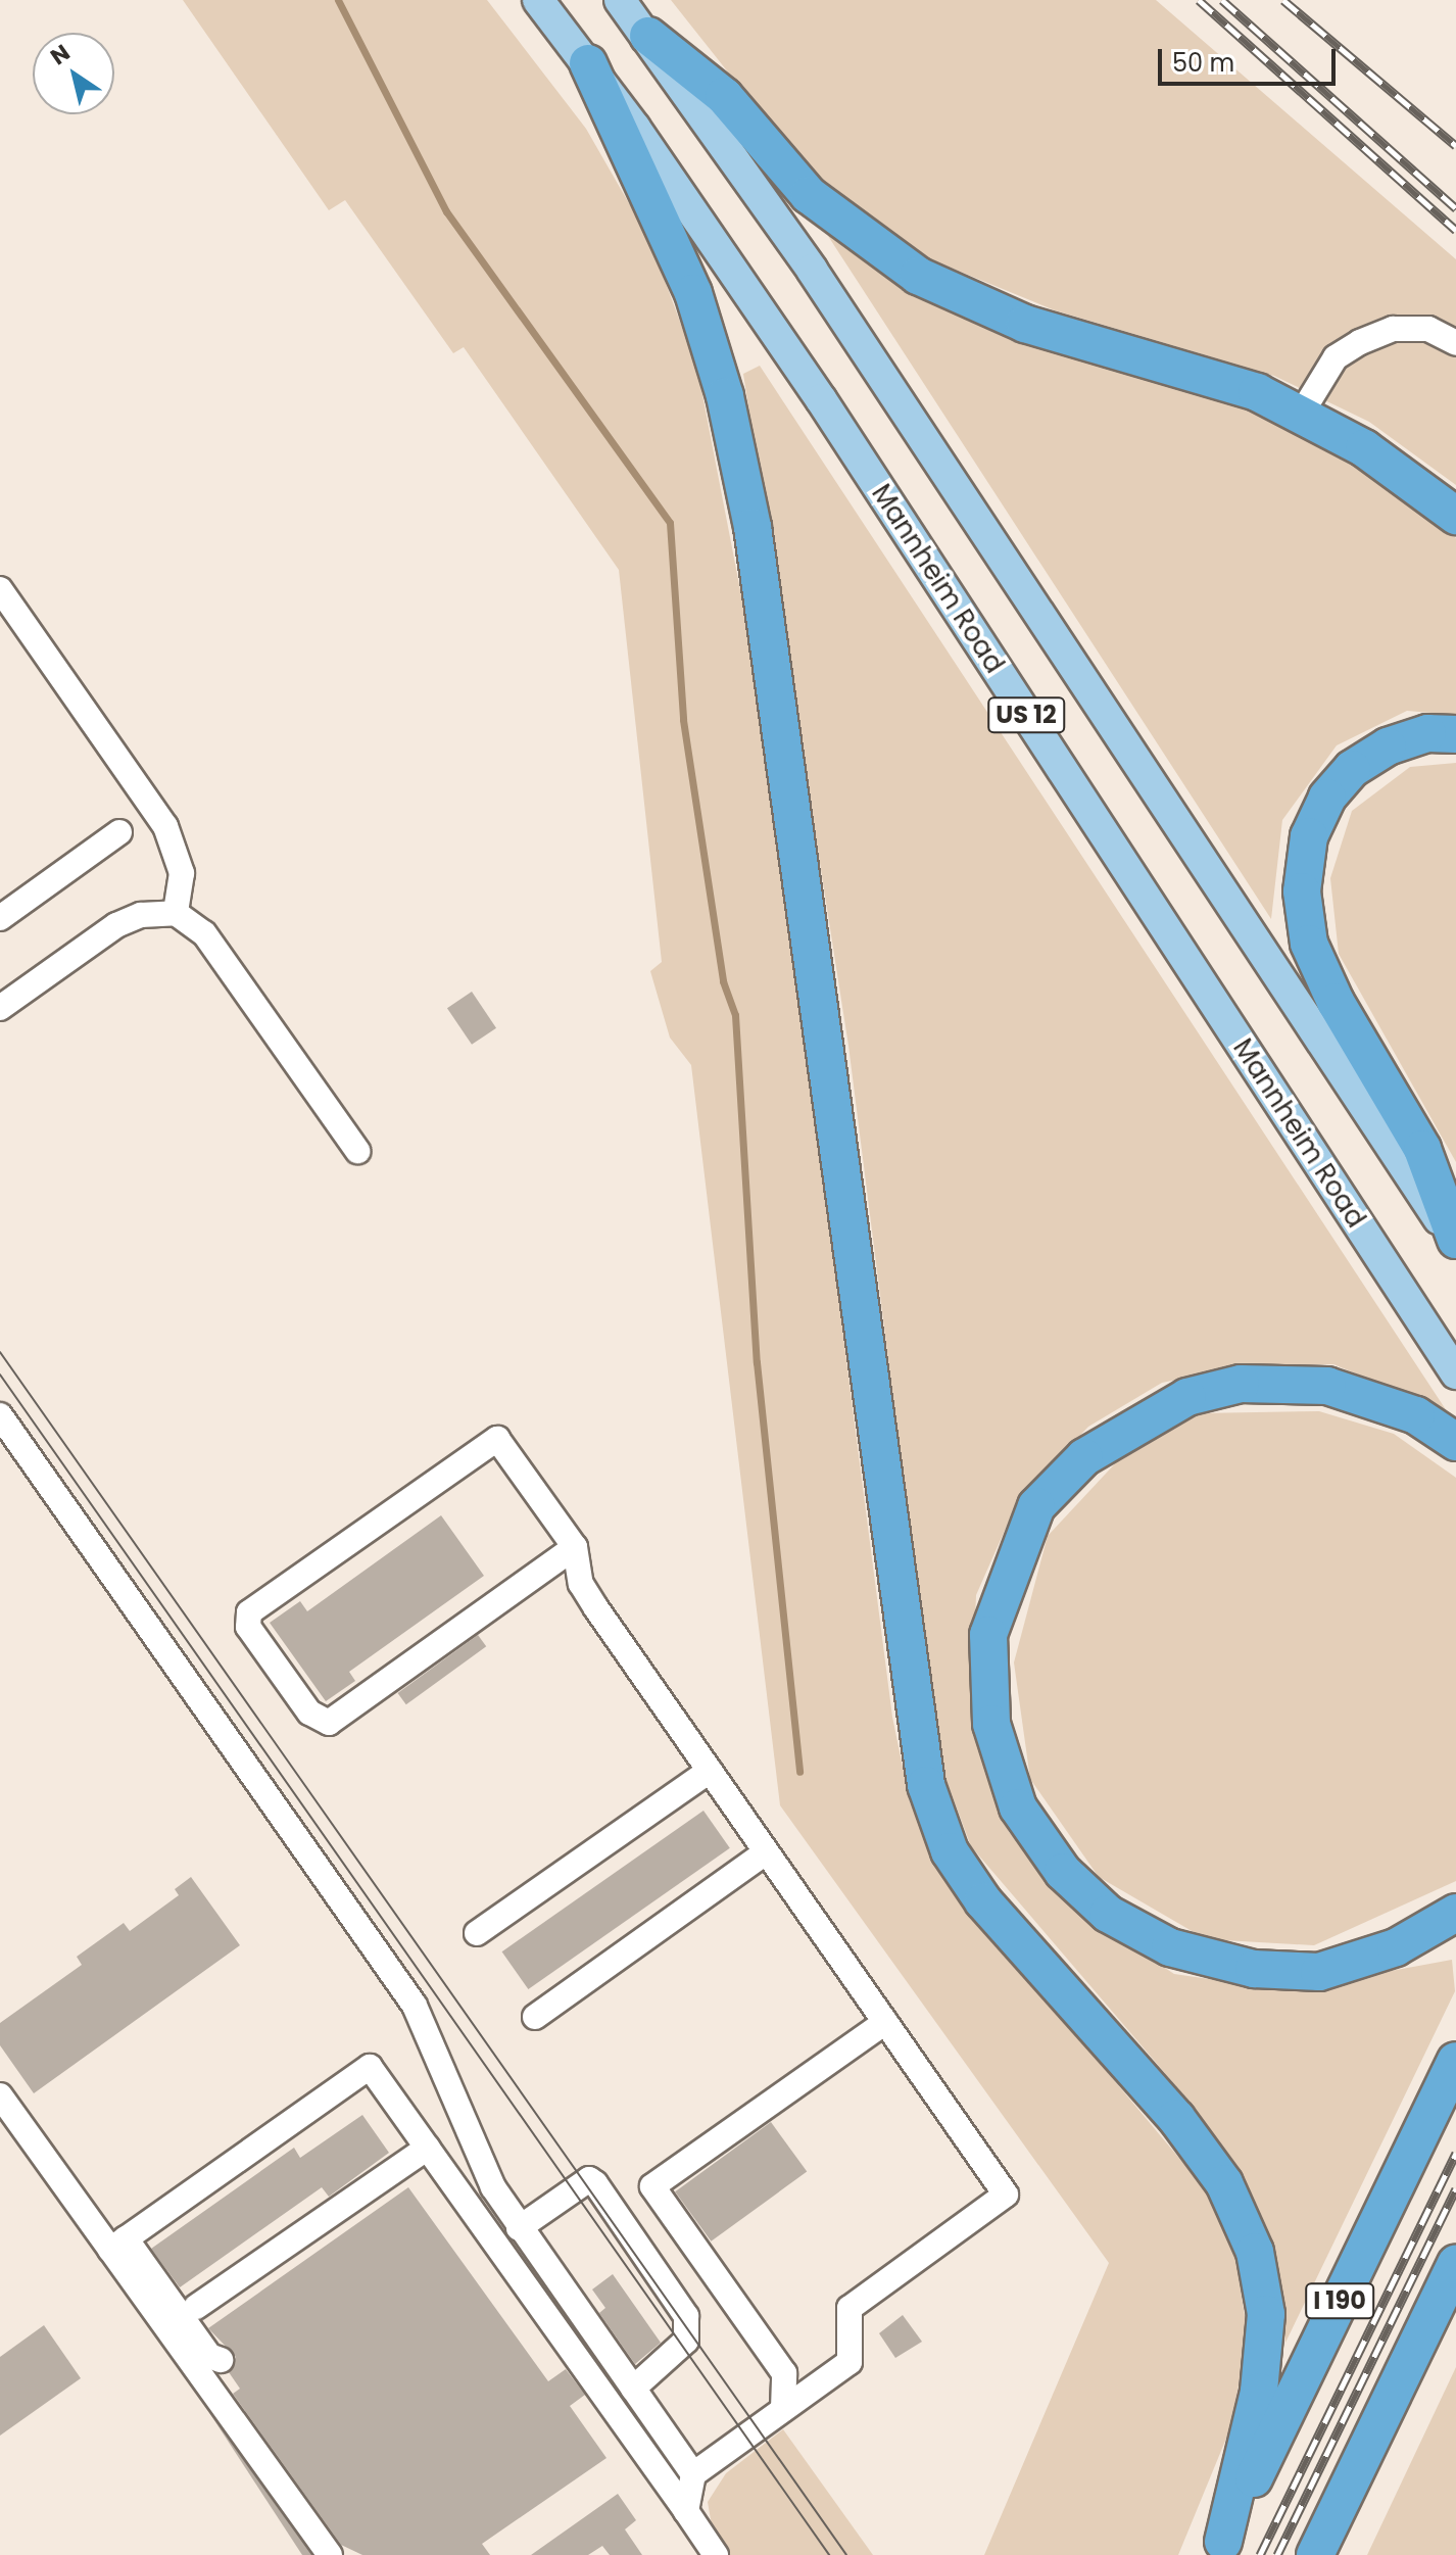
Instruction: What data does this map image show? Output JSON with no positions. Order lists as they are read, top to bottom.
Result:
{
  "streets": {
    "highway": ["I 190"],
    "main road": ["Mannheim Road", "US 12"]
  },
  "scale_bar": "50 m",
  "north": "top left"
}
